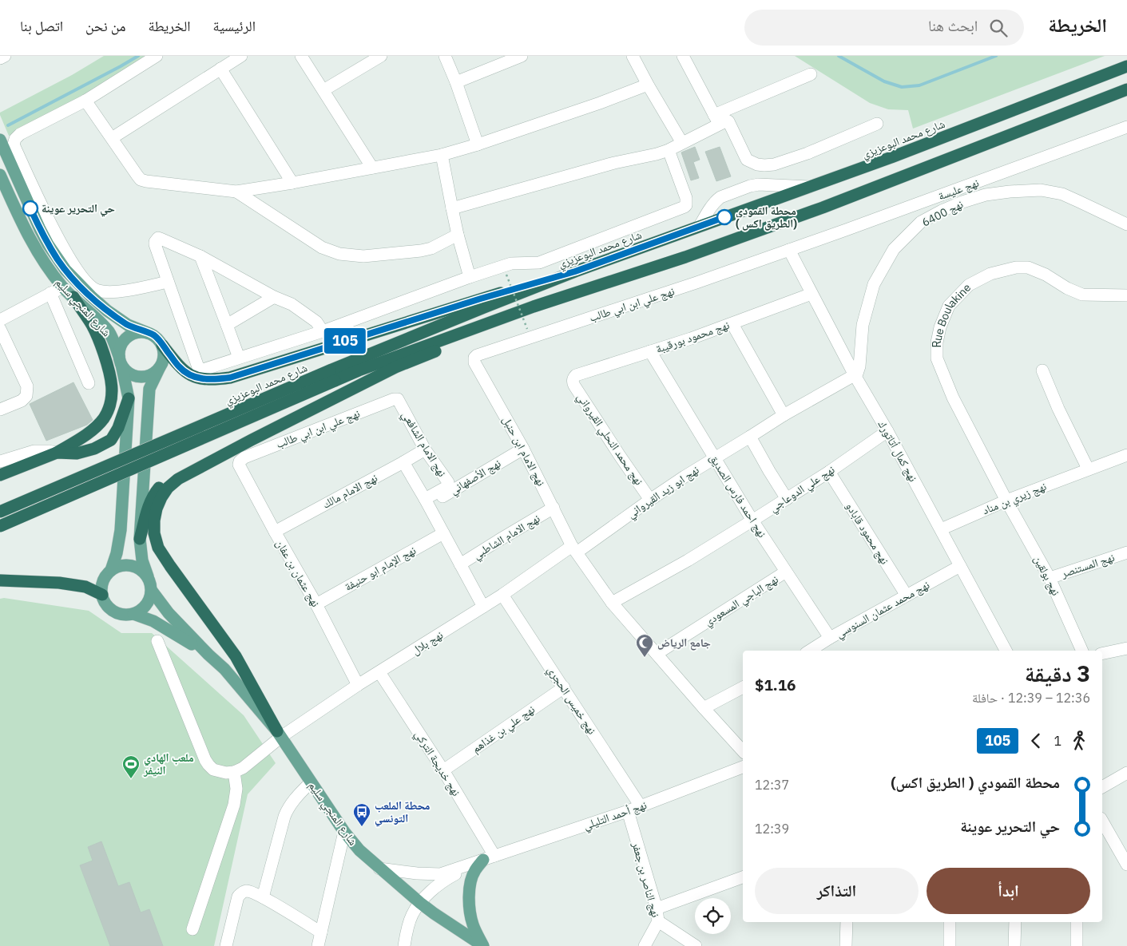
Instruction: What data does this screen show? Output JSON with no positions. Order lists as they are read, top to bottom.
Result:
{
  "streets": {
    "highway": ["شارع محمد البوعزيزي"],
    "main road": ["شارع المنجي سليم"],
    "street": [
      "نهج عليسة",
      "نهج 6400",
      "نهج علي ابن ابي طالب",
      "Rue Boulakine",
      "نهج محمود بورقيبة",
      "نهج محمد النحلي القيرواني",
      "نهج الامام الشافعي",
      "نهج الامام ابن حنبل",
      "نهج كمال أتاتورك",
      "نهج الأصفهاني",
      "نهج علي الدوعاجي",
      "نهج الامام مالك",
      "نهج ابو زيد القيرواني",
      "نهج احمد فارس الصديق",
      "نهج زيري بن مناد",
      "نهج محمود قابادو",
      "نهج الامام الشاطبي",
      "نهج المستنصر",
      "نهج الإمام ابو حنيفة",
      "نهج عثمان بن عفان",
      "نهج بولقين",
      "نهج الباجي المسعودي",
      "نهج محمد عثمان السنوسي",
      "نهج بلال",
      "نهج خميس الحجري",
      "نهج علي بن غذاهم",
      "نهج خديجة التركي",
      "نهج أحمد التليلي",
      "نهج الناصر بن جعفر"
    ]
  },
  "crossings": [
    ["نهج عليسة", "نهج علي ابن ابي طالب"],
    ["نهج عليسة", "نهج كمال أتاتورك"],
    ["نهج 6400", "نهج كمال أتاتورك"],
    ["نهج 6400", "نهج ابو زيد القيرواني"],
    ["نهج علي ابن ابي طالب", "نهج الامام الشافعي"],
    ["نهج علي ابن ابي طالب", "نهج الامام ابن حنبل"],
    ["نهج علي ابن ابي طالب", "نهج كمال أتاتورك"],
    ["نهج علي ابن ابي طالب", "نهج عثمان بن عفان"],
    ["شارع المنجي سليم", "نهج بلال"],
    ["شارع المنجي سليم", "نهج أحمد التليلي"],
    ["Rue Boulakine", "نهج زيري بن مناد"],
    ["Rue Boulakine", "نهج بولقين"],
    ["نهج محمود بورقيبة", "نهج محمد النحلي القيرواني"],
    ["نهج محمود بورقيبة", "نهج كمال أتاتورك"],
    ["نهج محمود بورقيبة", "نهج احمد فارس الصديق"],
    ["نهج محمد النحلي القيرواني", "نهج ابو زيد القيرواني"],
    ["نهج الامام الشافعي", "نهج الأصفهاني"],
    ["نهج الامام الشافعي", "نهج الامام مالك"],
    ["نهج الامام ابن حنبل", "نهج الأصفهاني"],
    ["نهج الامام ابن حنبل", "نهج علي الدوعاجي"],
    ["نهج الامام ابن حنبل", "نهج ابو زيد القيرواني"],
    ["نهج الامام ابن حنبل", "نهج الامام الشاطبي"],
    ["نهج الامام ابن حنبل", "نهج الباجي المسعودي"],
    ["نهج الامام ابن حنبل", "نهج بلال"],
    ["نهج كمال أتاتورك", "نهج علي الدوعاجي"],
    ["نهج كمال أتاتورك", "نهج ابو زيد القيرواني"],
    ["نهج كمال أتاتورك", "نهج زيري بن مناد"],
    ["نهج كمال أتاتورك", "نهج محمد عثمان السنوسي"],
    ["نهج علي الدوعاجي", "نهج احمد فارس الصديق"],
    ["نهج علي الدوعاجي", "نهج محمود قابادو"],
    ["نهج الامام مالك", "نهج عثمان بن عفان"],
    ["نهج ابو زيد القيرواني", "نهج احمد فارس الصديق"],
    ["نهج ابو زيد القيرواني", "نهج بلال"],
    ["نهج احمد فارس الصديق", "نهج الباجي المسعودي"],
    ["نهج احمد فارس الصديق", "نهج محمد عثمان السنوسي"],
    ["نهج زيري بن مناد", "نهج بولقين"],
    ["نهج محمود قابادو", "نهج محمد عثمان السنوسي"],
    ["نهج المستنصر", "نهج بولقين"],
    ["نهج الإمام ابو حنيفة", "نهج عثمان بن عفان"],
    ["نهج عثمان بن عفان", "نهج بلال"],
    ["نهج بلال", "نهج خميس الحجري"],
    ["نهج بلال", "نهج خديجة التركي"],
    ["نهج خميس الحجري", "نهج علي بن غذاهم"],
    ["نهج خميس الحجري", "نهج أحمد التليلي"],
    ["نهج علي بن غذاهم", "نهج خديجة التركي"],
    ["نهج خديجة التركي", "نهج أحمد التليلي"],
    ["نهج أحمد التليلي", "نهج الناصر بن جعفر"]
  ],
  "places": {
    "other": ["حي التحرير عوينة", "محطة القمودي ( الطريق اكس)"],
    "mosque": ["جامع الرياض"],
    "sports": ["ملعب الهادي النيفر"],
    "bus stop": ["محطة الملعب التونسي"]
  },
  "lines": ["bus line 105"],
  "page": {
    "header": "الخريطة",
    "search": "ابحث هنا",
    "nav": [
      "الرئيسية",
      "الخريطة",
      "من نحن",
      "اتصل بنا"
    ],
    "on_map": "105",
    "heading": ["3 دقيقة", "12:36 – 12:39 · حافلة", "$1.16"],
    "legs": ["1", "105"],
    "list": [
      {
        "name": "محطة القمودي ( الطريق اكس)",
        "value": "12:37"
      },
      {
        "name": "حي التحرير عوينة",
        "value": "12:39"
      }
    ],
    "buttons": ["ابدأ", "التذاكر"]
  }
}
